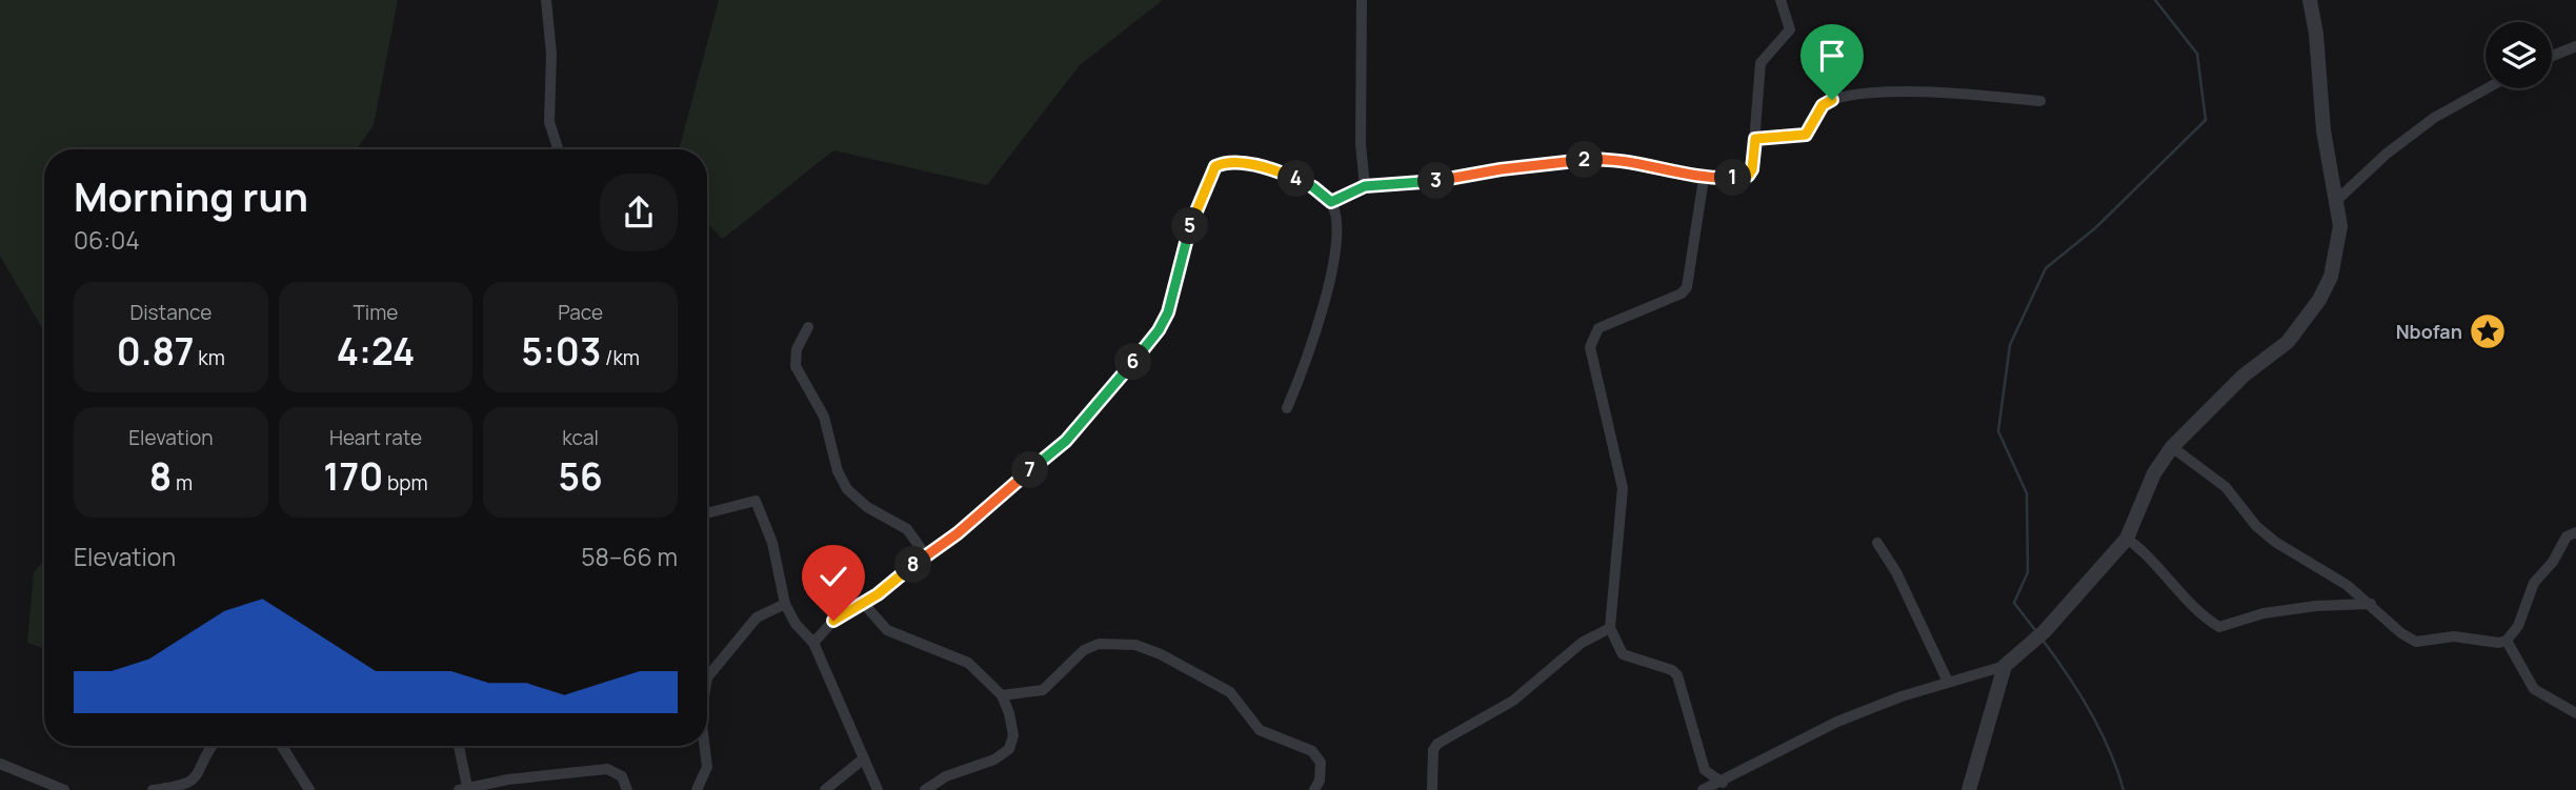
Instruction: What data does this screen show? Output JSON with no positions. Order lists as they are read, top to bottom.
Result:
{
  "places": {
    "place": ["Nbofan"]
  },
  "page": {
    "pins": [
      "2",
      "1",
      "4",
      "3",
      "5",
      "6",
      "7",
      "8"
    ],
    "heading": ["Morning run", "06:04"],
    "stats": [
      ["Distance", "0.87 km"],
      ["Time", "4:24"],
      ["Pace", "5:03 /km"],
      ["Elevation", "8 m"],
      ["Heart rate", "170 bpm"],
      ["kcal", "56"]
    ],
    "chart": ["Elevation", "58–66 m"]
  }
}
